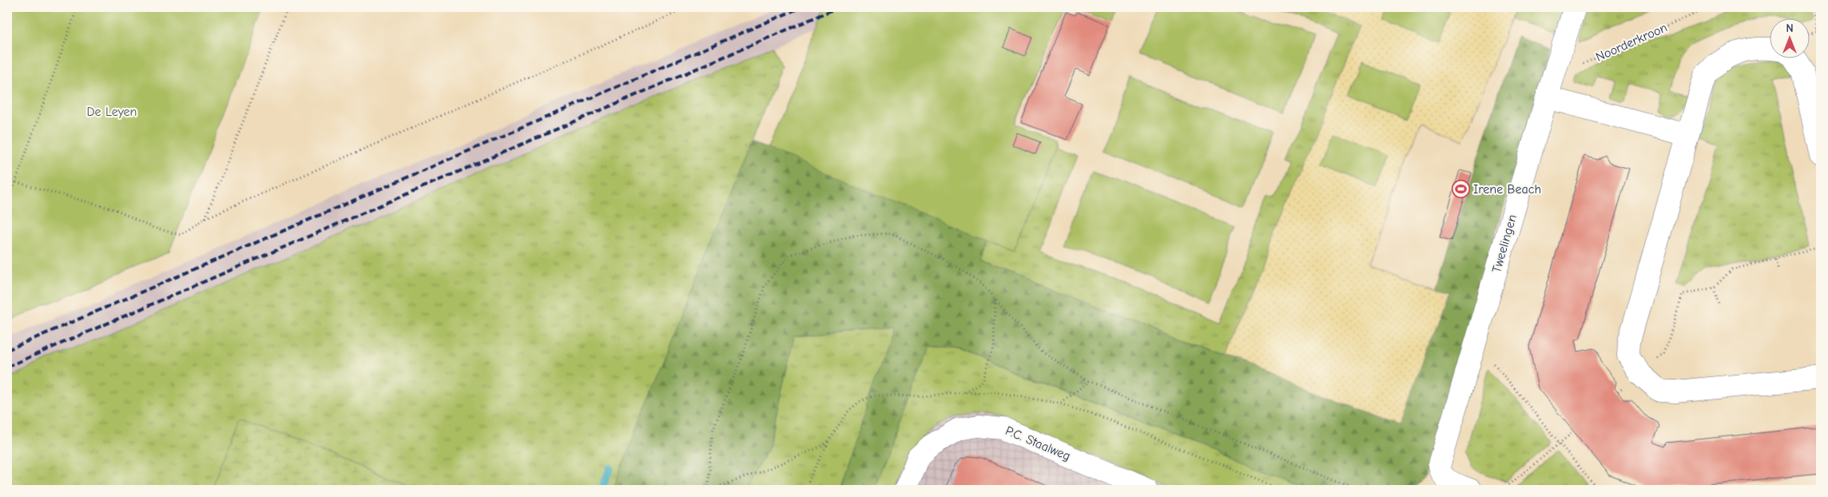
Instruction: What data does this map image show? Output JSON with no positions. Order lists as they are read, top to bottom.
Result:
{
  "streets": {
    "street": ["Tweelingen", "P.C. Staalweg"],
    "path": ["Noorderkroon"]
  },
  "parks": ["De Leyen"],
  "places": {
    "sports": ["Irene Beach"]
  },
  "north": "top"
}
